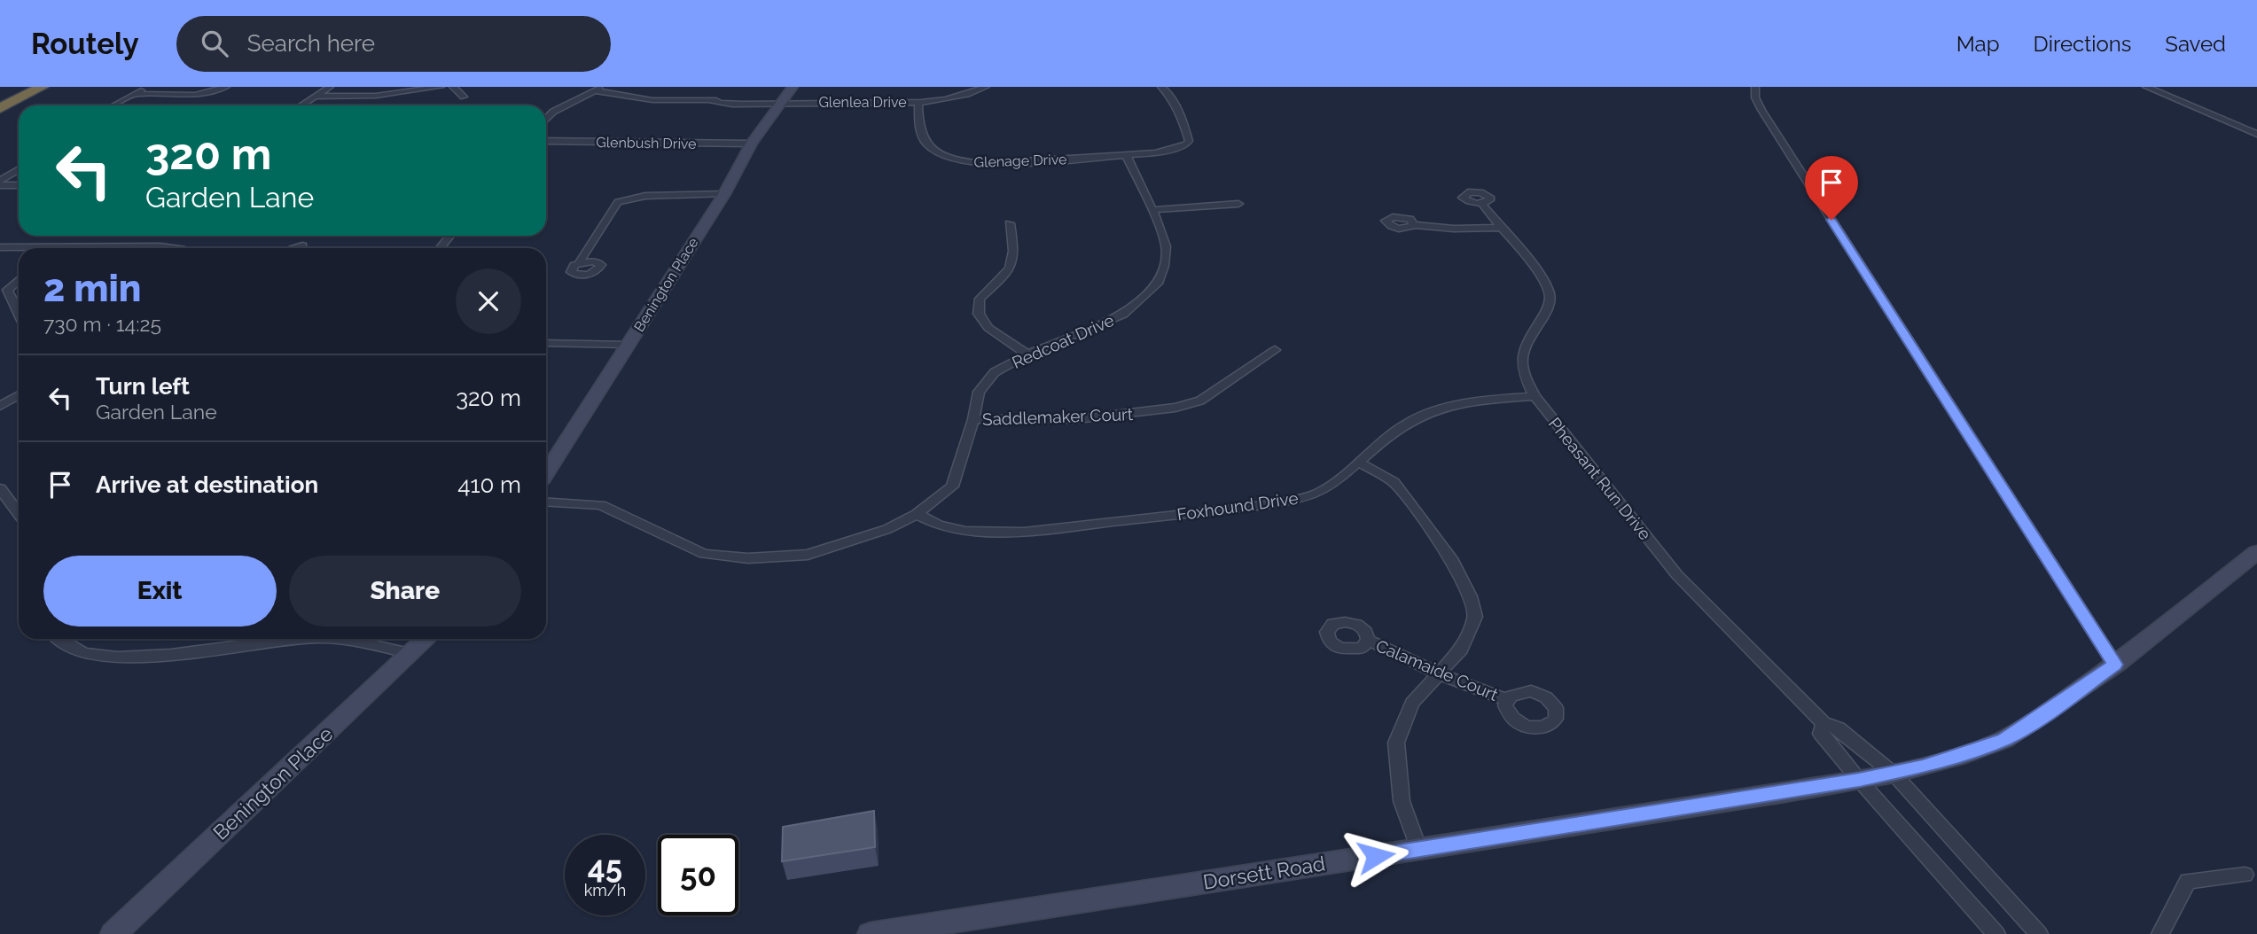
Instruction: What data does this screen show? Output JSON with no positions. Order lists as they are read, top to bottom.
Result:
{
  "streets": {
    "main road": ["Benington Place", "Dorsett Road"],
    "street": [
      "Glenlea Drive",
      "Glenbush Drive",
      "Glenage Drive",
      "Redcoat Drive",
      "Saddlemaker Court",
      "Pheasant Run Drive",
      "Foxhound Drive",
      "Calamaide Court"
    ]
  },
  "crossings": [
    ["Glenlea Drive", "Glenage Drive"],
    ["Glenlea Drive", "Benington Place"],
    ["Glenbush Drive", "Benington Place"],
    ["Glenage Drive", "Redcoat Drive"],
    ["Redcoat Drive", "Saddlemaker Court"],
    ["Redcoat Drive", "Foxhound Drive"],
    ["Pheasant Run Drive", "Foxhound Drive"],
    ["Pheasant Run Drive", "Dorsett Road"]
  ],
  "page": {
    "header": "Routely",
    "search": "Search here",
    "nav": ["Map", "Directions", "Saved"],
    "turn": ["320 m", "Garden Lane"],
    "heading": ["2 min", "730 m · 14:25"],
    "list": [
      {
        "name": "Turn left",
        "note": "Garden Lane",
        "value": "320 m"
      },
      {
        "name": "Arrive at destination",
        "value": "410 m"
      }
    ],
    "buttons": ["Exit", "Share"],
    "speed": "45 km/h",
    "limit": "50"
  }
}
